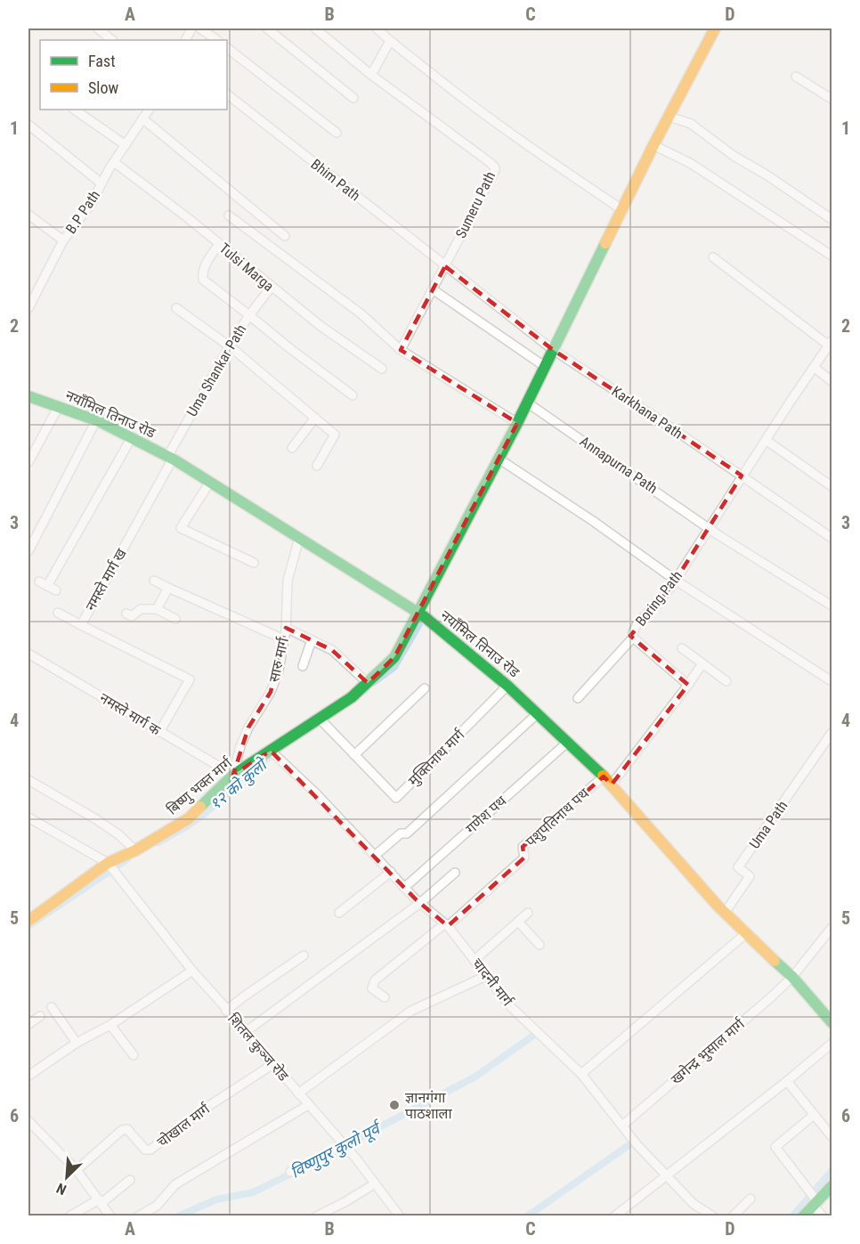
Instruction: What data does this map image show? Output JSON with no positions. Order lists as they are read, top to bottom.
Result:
{
  "streets": {
    "street": [
      "Bhim Path",
      "Sumeru Path",
      "B.P Path",
      "Tulsi Marga",
      "Uma Shankar Path",
      "Karkhana Path",
      "नयाँमिल तिनाउ रोड",
      "Annapurna Path",
      "नमस्ते मार्ग ख",
      "Boring Path",
      "सारु मार्ग",
      "नमस्ते मार्ग क",
      "मुक्तिनाथ मार्ग",
      "बिष्णु भक्त मार्ग",
      "गणेश पथ",
      "पशुपतिनाथ पथ",
      "Uma Path",
      "चादनी मार्ग",
      "शितल कुञ्ज रोड",
      "खगेन्द्र भुसाल मार्ग",
      "चोखाल मार्ग"
    ]
  },
  "crossings": [
    ["Bhim Path", "Sumeru Path"],
    ["Bhim Path", "Karkhana Path"],
    ["Bhim Path", "बिष्णु भक्त मार्ग"],
    ["B.P Path", "Tulsi Marga"],
    ["Uma Shankar Path", "नयाँमिल तिनाउ रोड"],
    ["Uma Shankar Path", "नमस्ते मार्ग ख"],
    ["Karkhana Path", "Boring Path"],
    ["Karkhana Path", "बिष्णु भक्त मार्ग"],
    ["नयाँमिल तिनाउ रोड", "नमस्ते मार्ग ख"],
    ["नयाँमिल तिनाउ रोड", "सारु मार्ग"],
    ["नयाँमिल तिनाउ रोड", "मुक्तिनाथ मार्ग"],
    ["नयाँमिल तिनाउ रोड", "बिष्णु भक्त मार्ग"],
    ["नयाँमिल तिनाउ रोड", "गणेश पथ"],
    ["नयाँमिल तिनाउ रोड", "पशुपतिनाथ पथ"],
    ["नयाँमिल तिनाउ रोड", "Uma Path"],
    ["नयाँमिल तिनाउ रोड", "खगेन्द्र भुसाल मार्ग"],
    ["Annapurna Path", "Boring Path"],
    ["Annapurna Path", "बिष्णु भक्त मार्ग"],
    ["नमस्ते मार्ग ख", "नमस्ते मार्ग क"],
    ["सारु मार्ग", "नमस्ते मार्ग क"],
    ["सारु मार्ग", "बिष्णु भक्त मार्ग"],
    ["नमस्ते मार्ग क", "बिष्णु भक्त मार्ग"],
    ["मुक्तिनाथ मार्ग", "बिष्णु भक्त मार्ग"],
    ["बिष्णु भक्त मार्ग", "चादनी मार्ग"],
    ["बिष्णु भक्त मार्ग", "शितल कुञ्ज रोड"],
    ["गणेश पथ", "चादनी मार्ग"],
    ["पशुपतिनाथ पथ", "चादनी मार्ग"],
    ["चादनी मार्ग", "खगेन्द्र भुसाल मार्ग"],
    ["शितल कुञ्ज रोड", "चोखाल मार्ग"]
  ],
  "water": ["१२ को कुलो", "विष्णुपुर कुलो पूर्व"],
  "places": ["ज्ञानगंगा पाठशाला"],
  "legend": ["Fast", "Slow"],
  "north": "bottom left",
  "grid": {
    "columns": [
      "A",
      "B",
      "C",
      "D"
    ],
    "rows": [
      "1",
      "2",
      "3",
      "4",
      "5",
      "6"
    ]
  }
}
